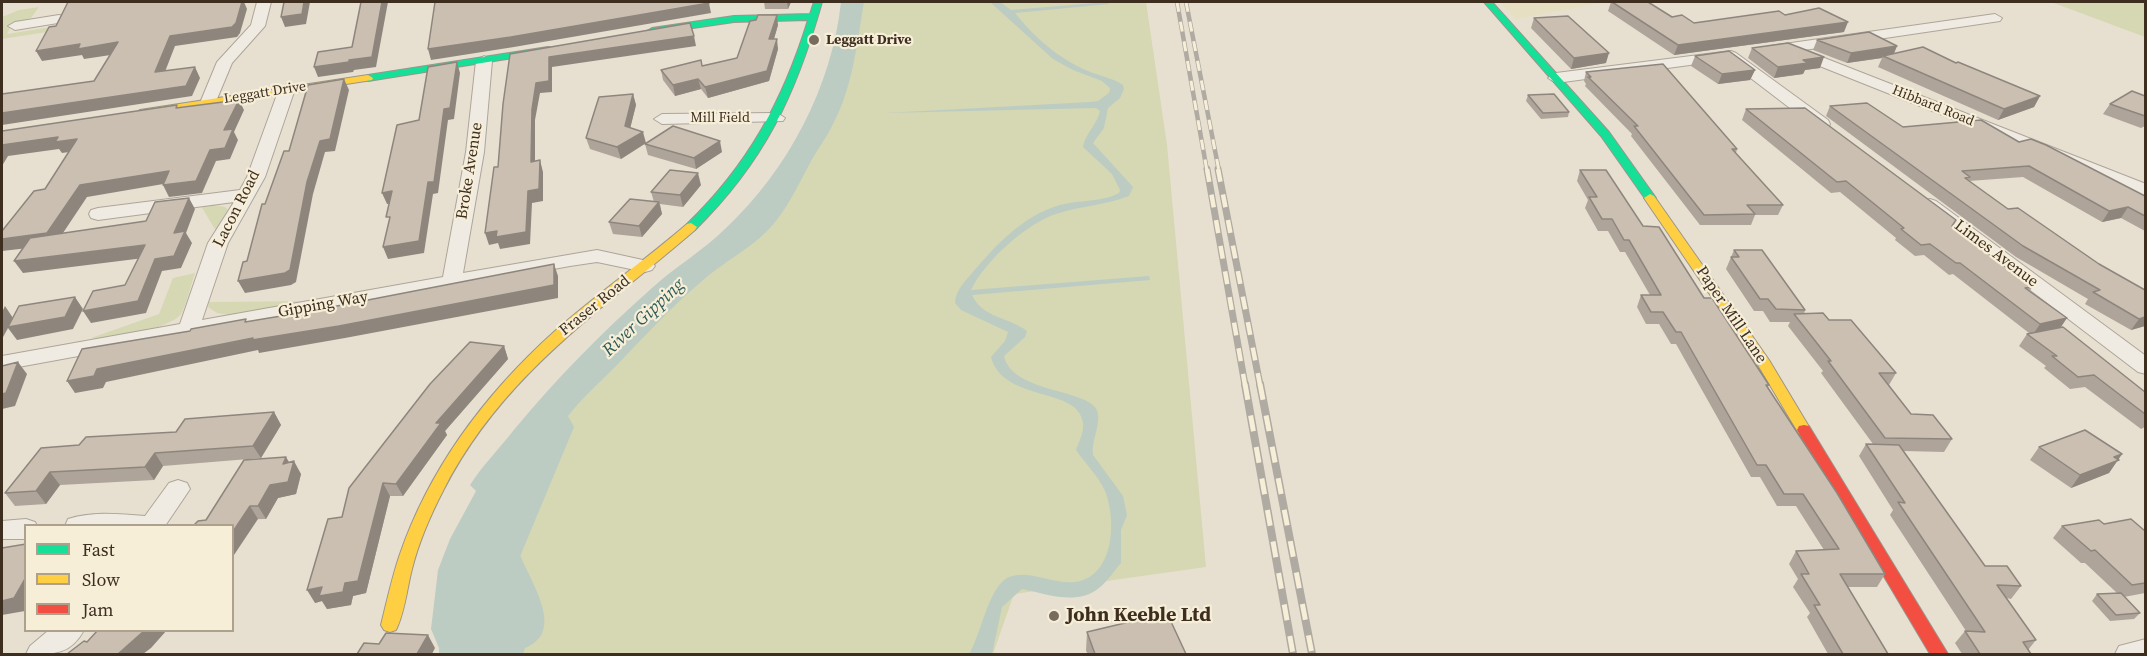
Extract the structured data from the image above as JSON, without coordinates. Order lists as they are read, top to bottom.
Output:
{
  "streets": {
    "street": [
      "Leggatt Drive",
      "Hibbard Road",
      "Mill Field",
      "Broke Avenue",
      "Lacon Road",
      "Limes Avenue",
      "Gipping Way",
      "Fraser Road",
      "Paper Mill Lane"
    ]
  },
  "crossings": [
    ["Leggatt Drive", "Broke Avenue"],
    ["Leggatt Drive", "Lacon Road"],
    ["Mill Field", "Fraser Road"],
    ["Broke Avenue", "Gipping Way"],
    ["Lacon Road", "Gipping Way"],
    ["Gipping Way", "Fraser Road"]
  ],
  "water": ["River Gipping"],
  "places": ["Leggatt Drive", "John Keeble Ltd"],
  "legend": ["Fast", "Slow", "Jam"]
}
